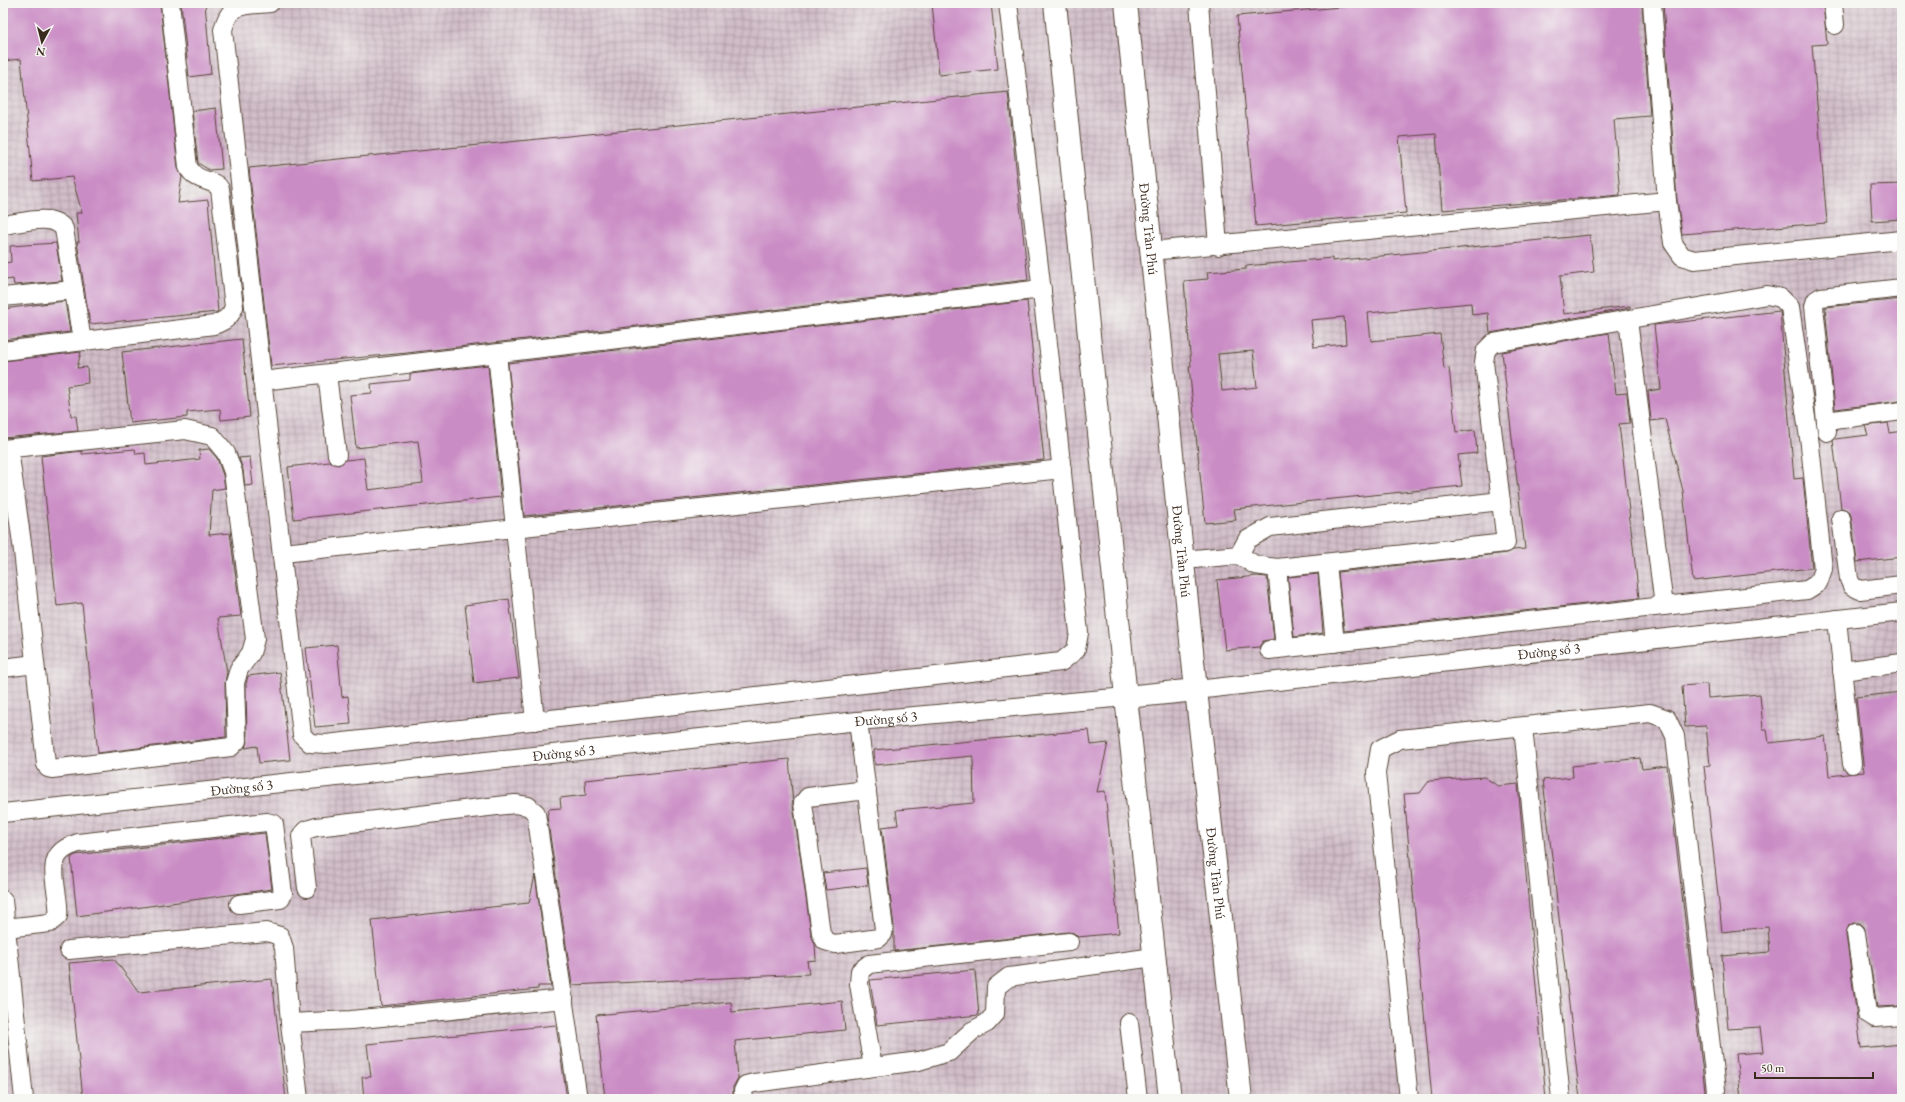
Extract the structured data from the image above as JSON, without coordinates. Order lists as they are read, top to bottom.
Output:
{
  "streets": {
    "main road": ["Đường Trần Phú"],
    "street": ["Đường số 3"]
  },
  "crossings": [
    ["Đường Trần Phú", "Đường số 3"]
  ],
  "scale_bar": "50 m",
  "north": "bottom"
}
